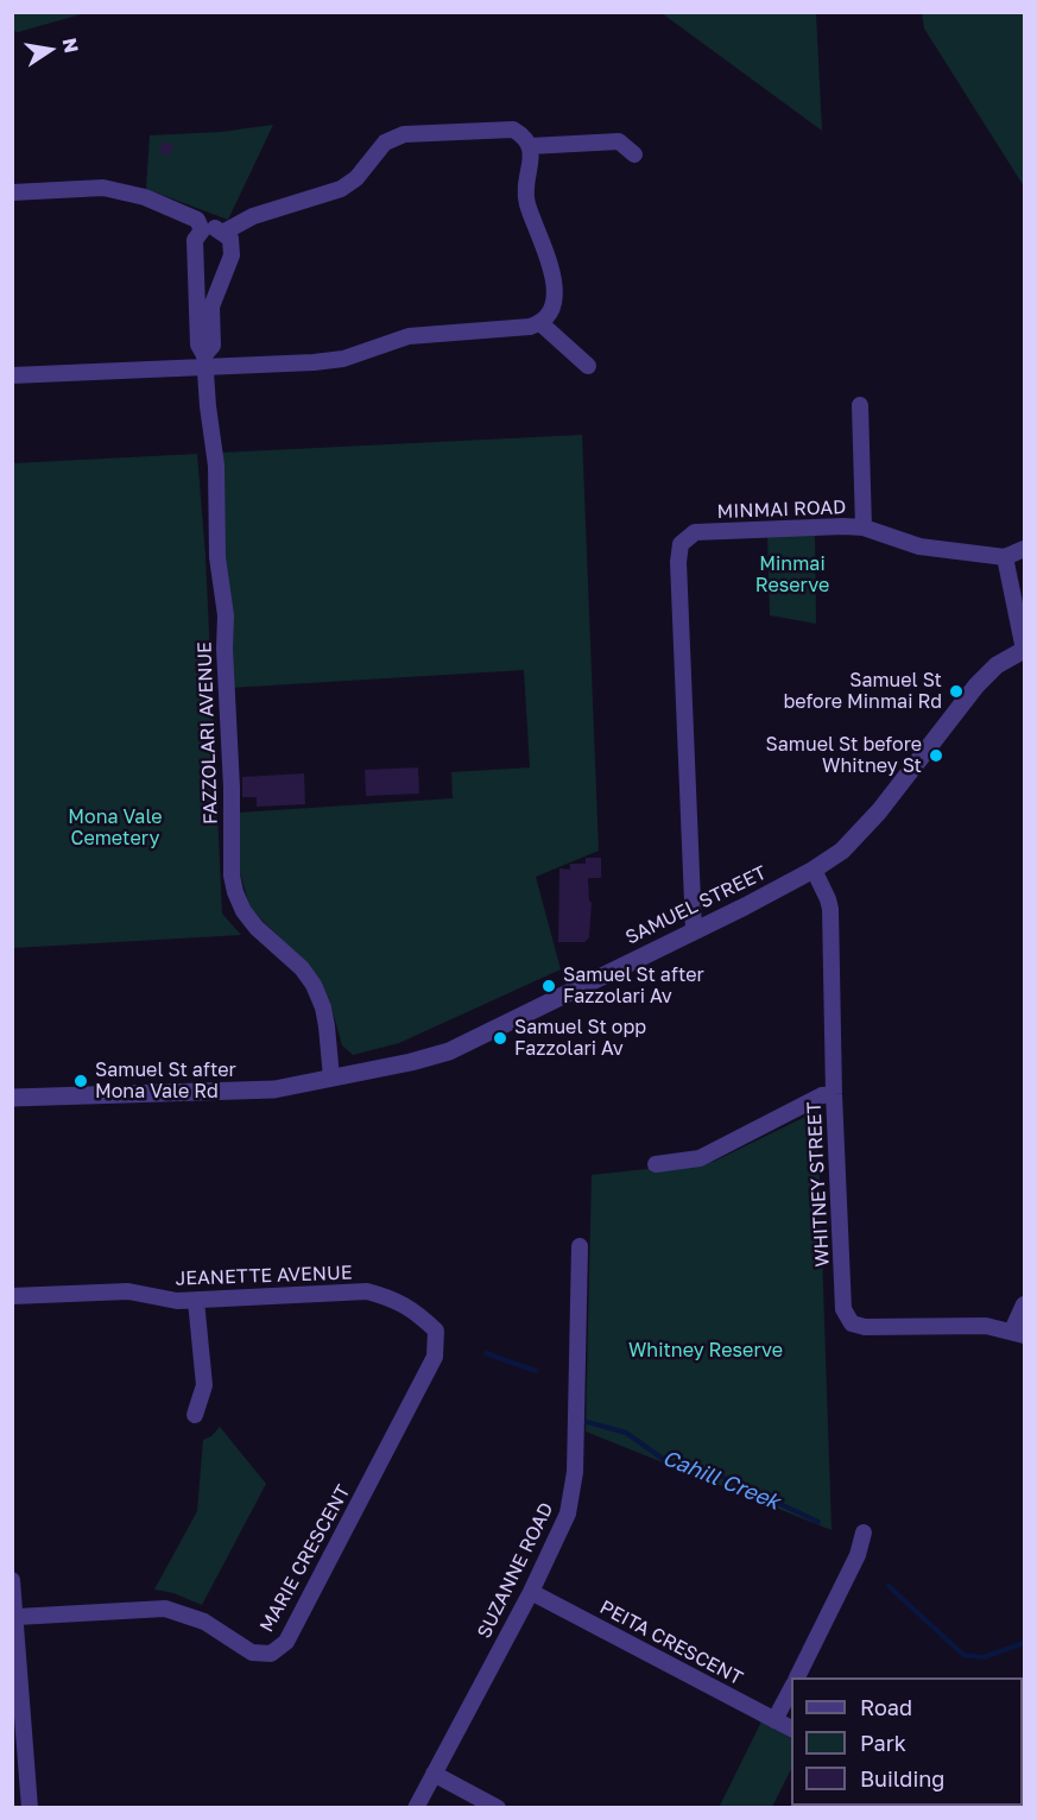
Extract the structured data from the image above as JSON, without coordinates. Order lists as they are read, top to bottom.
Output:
{
  "streets": {
    "street": [
      "MINMAI ROAD",
      "FAZZOLARI AVENUE",
      "SAMUEL STREET",
      "WHITNEY STREET",
      "JEANETTE AVENUE",
      "MARIE CRESCENT",
      "SUZANNE ROAD",
      "PEITA CRESCENT"
    ]
  },
  "crossings": [
    ["MINMAI ROAD", "SAMUEL STREET"],
    ["FAZZOLARI AVENUE", "SAMUEL STREET"],
    ["SAMUEL STREET", "WHITNEY STREET"],
    ["JEANETTE AVENUE", "MARIE CRESCENT"],
    ["SUZANNE ROAD", "PEITA CRESCENT"]
  ],
  "water": ["Cahill Creek"],
  "parks": ["Minmai Reserve", "Mona Vale Cemetery", "Whitney Reserve"],
  "places": [
    "Samuel St before Minmai Rd",
    "Samuel St before Whitney St",
    "Samuel St after Fazzolari Av",
    "Samuel St opp Fazzolari Av",
    "Samuel St after Mona Vale Rd"
  ],
  "legend": ["Road", "Park", "Building"],
  "north": "right"
}
